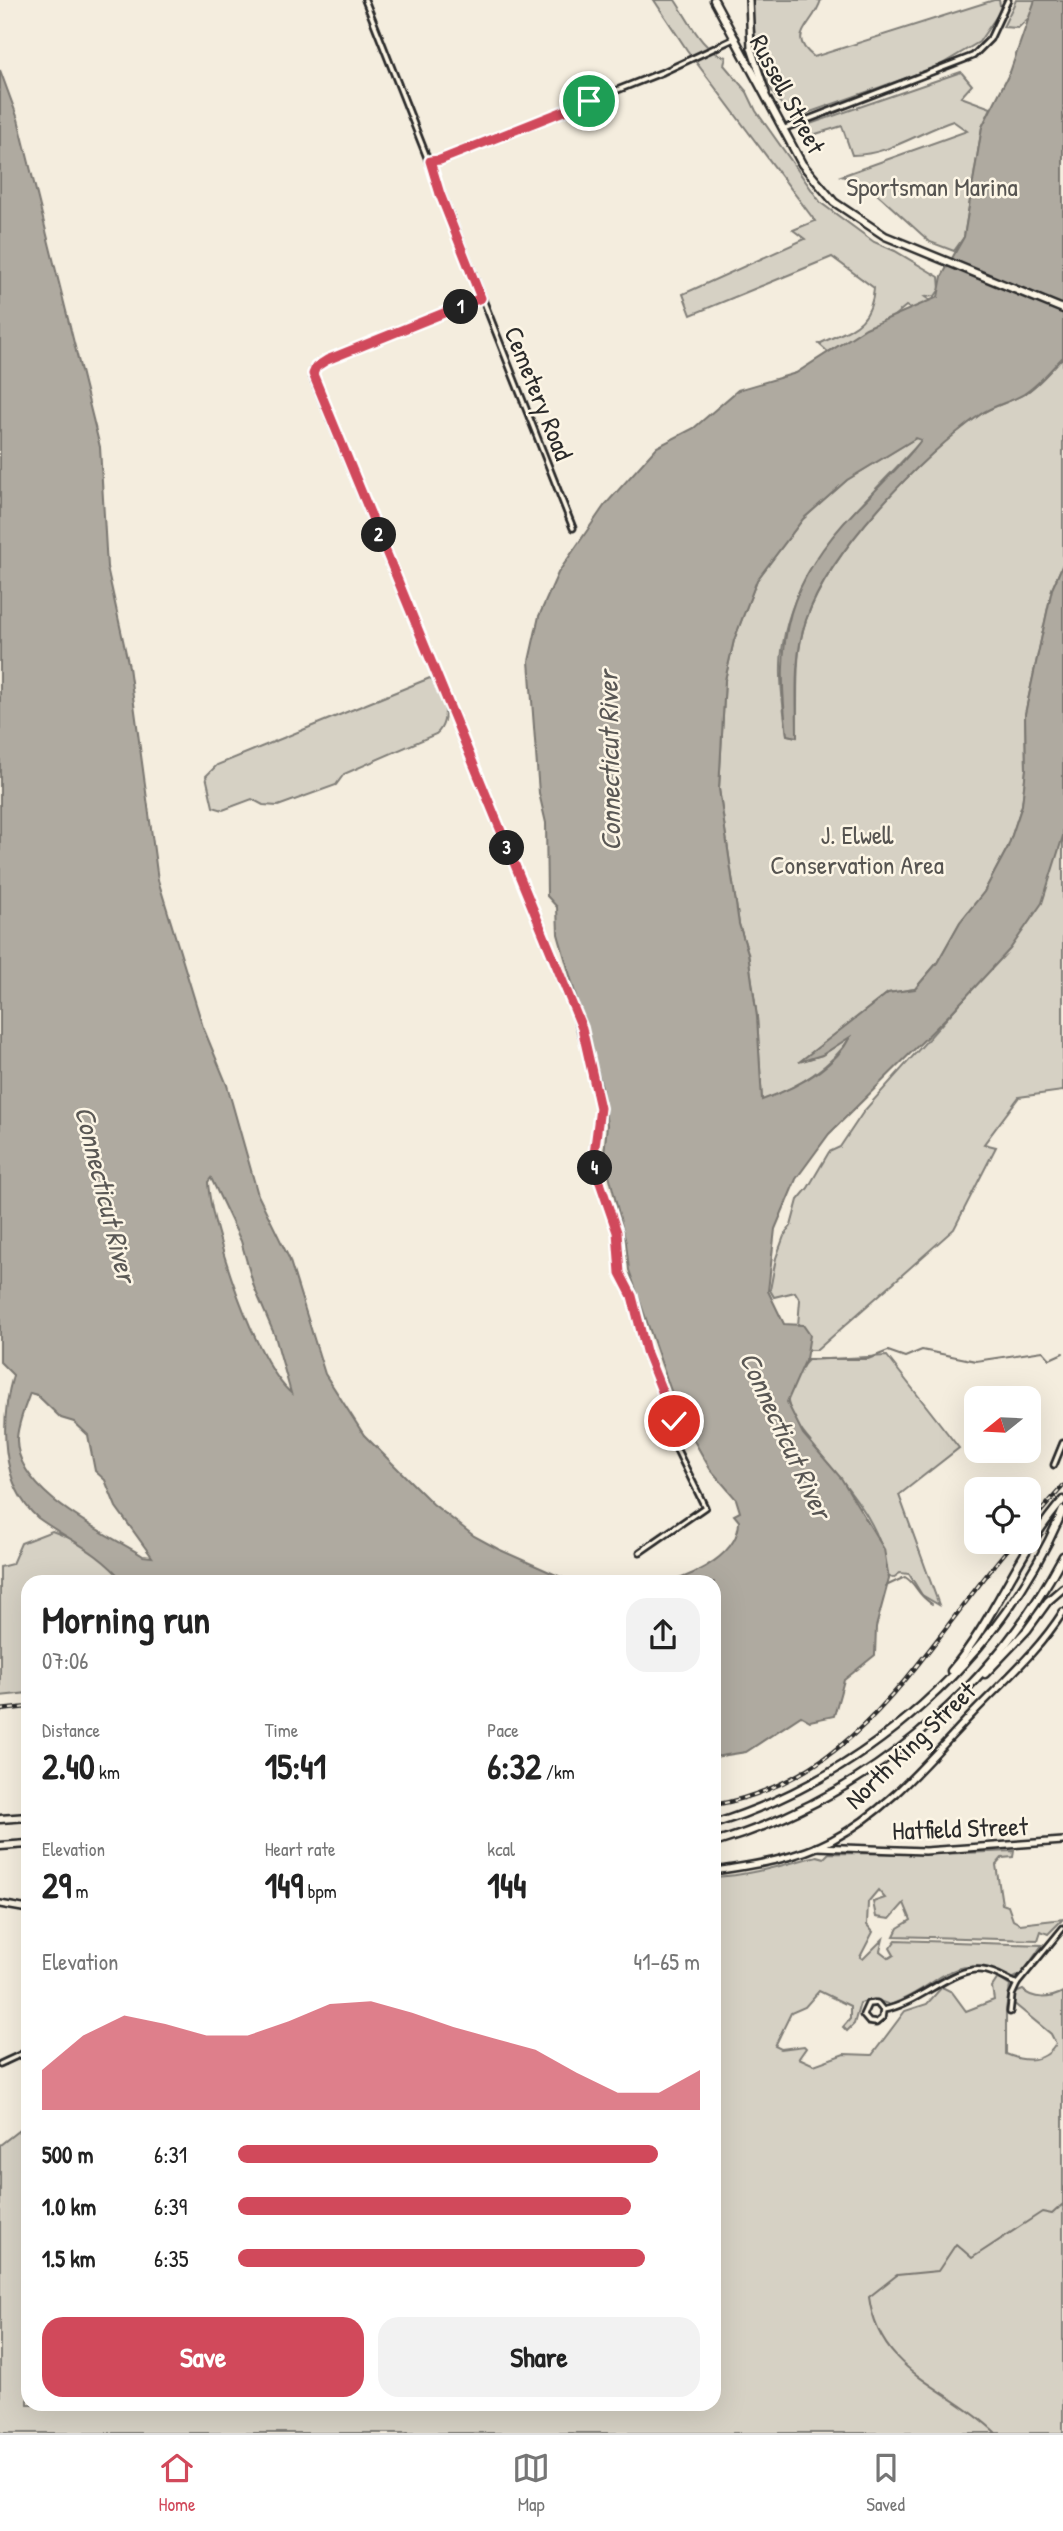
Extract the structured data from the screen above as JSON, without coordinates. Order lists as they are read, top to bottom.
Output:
{
  "streets": {
    "highway": ["Russell Street"],
    "main road": ["North King Street", "Hatfield Street"],
    "street": ["Cemetery Road"]
  },
  "crossings": [
    ["North King Street", "Hatfield Street"]
  ],
  "water": ["Connecticut River"],
  "parks": ["Sportsman Marina", "J. Elwell Conservation Area"],
  "north": "left",
  "page": {
    "pins": [
      "1",
      "2",
      "3",
      "4"
    ],
    "heading": ["Morning run", "07:06"],
    "stats": [
      ["Distance", "2.40 km"],
      ["Time", "15:41"],
      ["Pace", "6:32 /km"],
      ["Elevation", "29 m"],
      ["Heart rate", "149 bpm"],
      ["kcal", "144"]
    ],
    "chart": ["Elevation", "41–65 m"],
    "list": [
      {
        "name": "500 m",
        "note": "6:31"
      },
      {
        "name": "1.0 km",
        "note": "6:39"
      },
      {
        "name": "1.5 km",
        "note": "6:35"
      }
    ],
    "buttons": ["Save", "Share"],
    "tabs": ["Home", "Map", "Saved"]
  }
}
